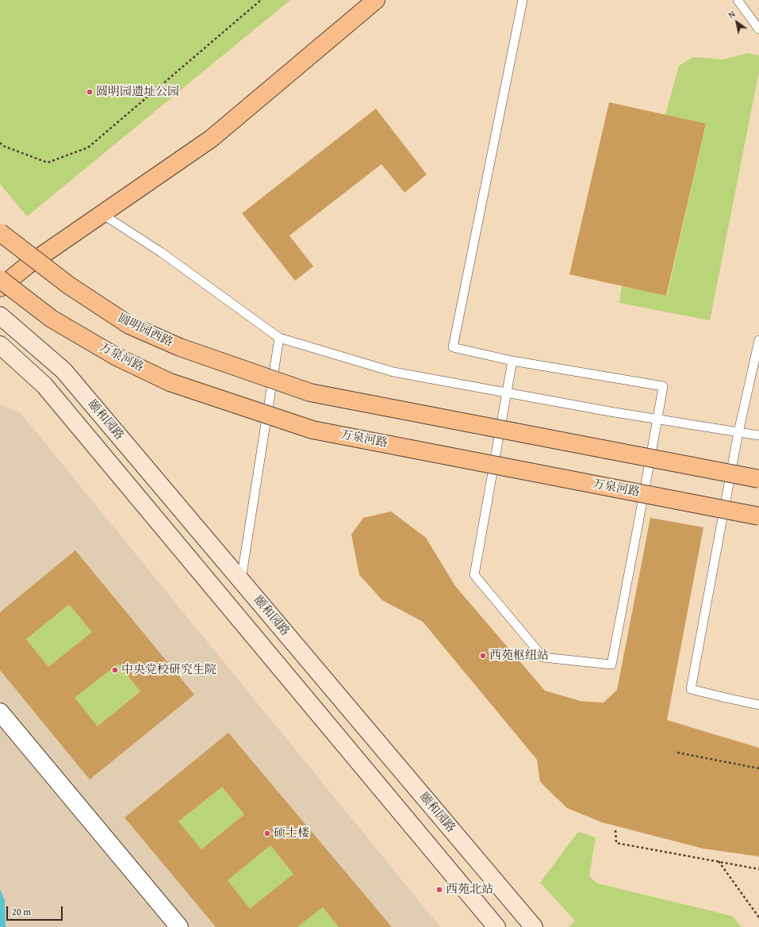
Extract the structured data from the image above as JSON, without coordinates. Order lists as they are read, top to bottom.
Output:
{
  "streets": {
    "highway": ["圆明园西路", "万泉河路"],
    "main road": ["颐和园路"]
  },
  "places": [
    "圆明园遗址公园",
    "西苑枢纽站",
    "中央党校研究生院",
    "硕士楼",
    "西苑北站"
  ],
  "scale_bar": "20 m",
  "north": "top left"
}
